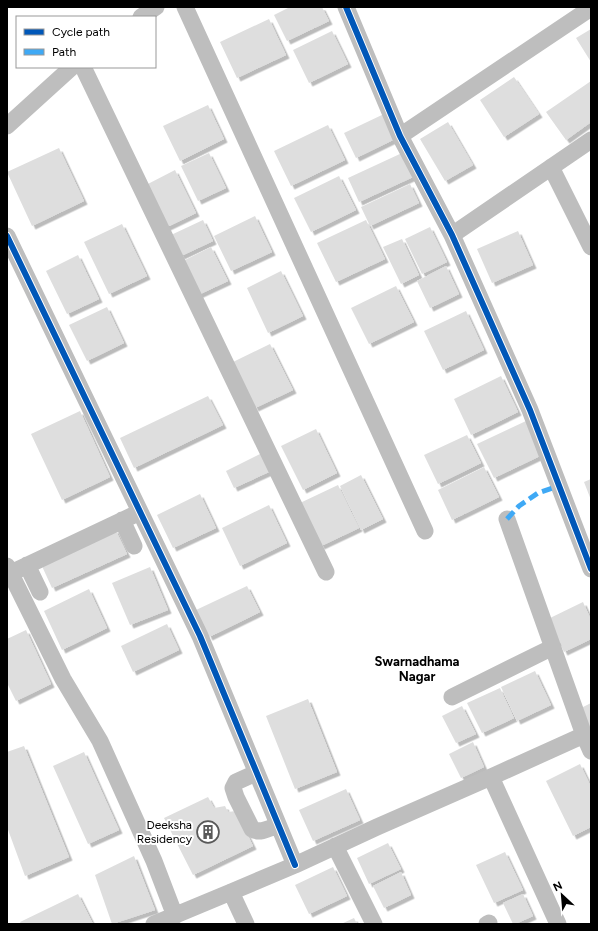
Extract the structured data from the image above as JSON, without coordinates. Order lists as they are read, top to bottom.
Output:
{
  "districts": ["Swarnadhama Nagar"],
  "places": {
    "building": ["Deeksha Residency"]
  },
  "legend": ["Cycle path", "Path"],
  "north": "top left"
}
